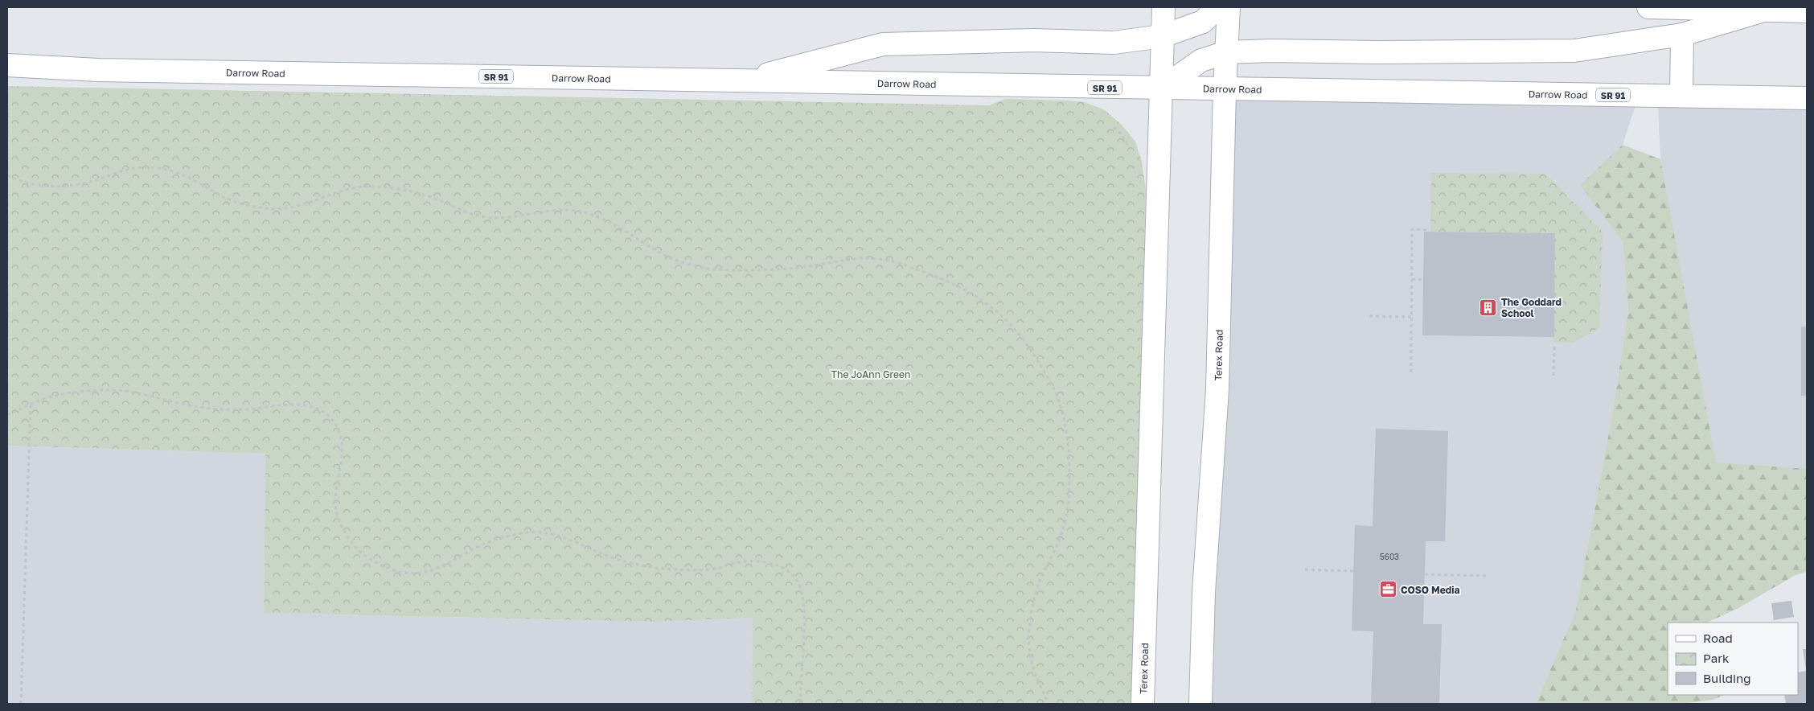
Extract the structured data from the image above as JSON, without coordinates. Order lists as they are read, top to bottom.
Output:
{
  "streets": {
    "main road": ["Darrow Road", "SR 91", "Terex Road"]
  },
  "crossings": [
    ["Darrow Road", "Terex Road"]
  ],
  "parks": ["The JoAnn Green"],
  "places": {
    "building": ["The Goddard School"],
    "office": ["COSO Media"]
  },
  "house_numbers": ["5603"],
  "legend": ["Road", "Park", "Building"]
}
